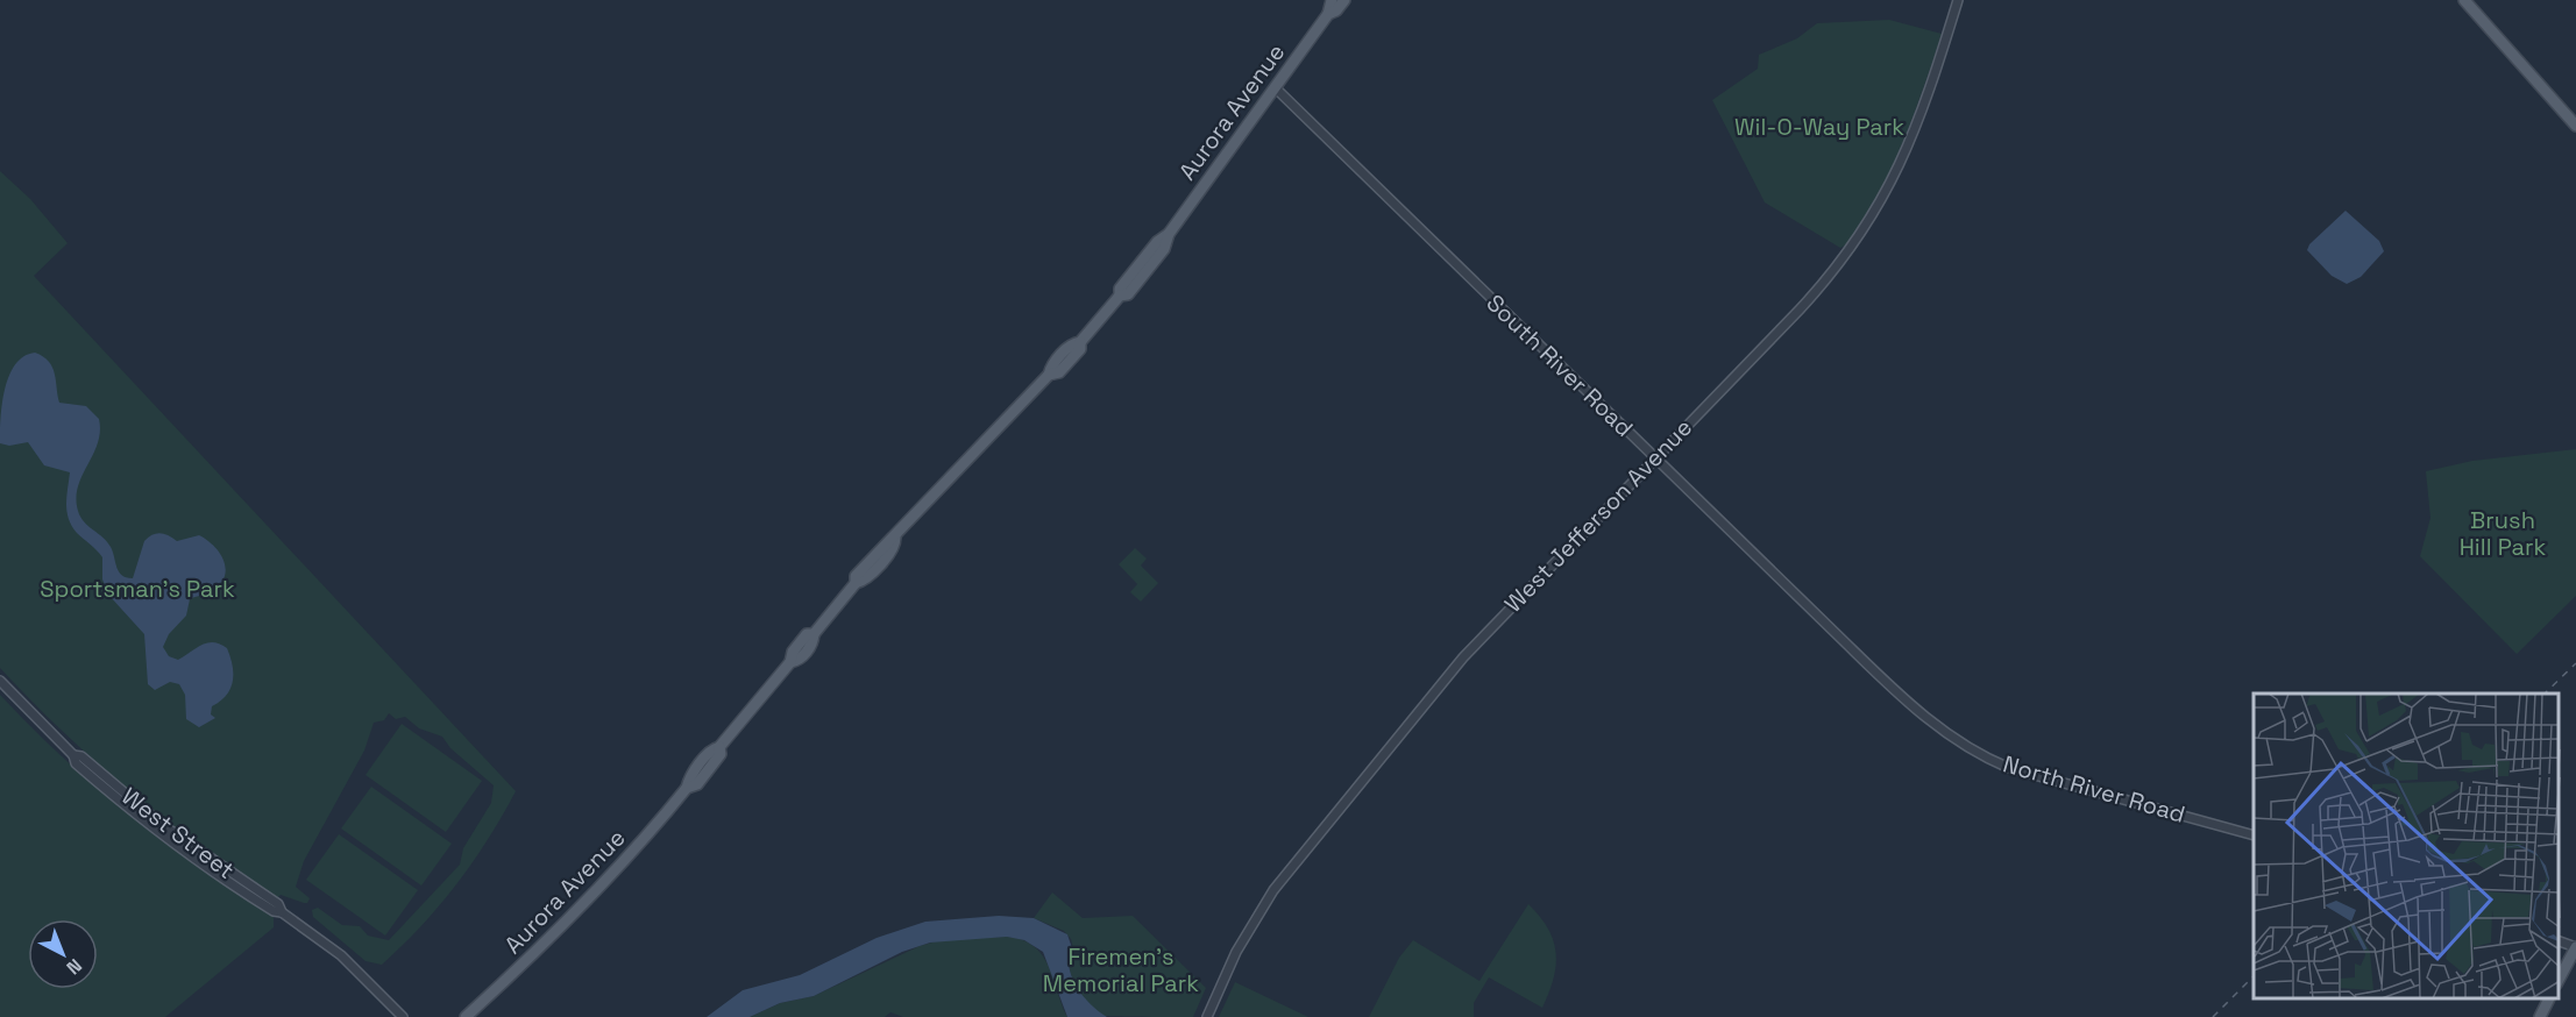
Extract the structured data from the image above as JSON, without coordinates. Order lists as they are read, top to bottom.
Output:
{
  "streets": {
    "main road": ["Aurora Avenue"],
    "street": [
      "South River Road",
      "West Jefferson Avenue",
      "North River Road",
      "West Street"
    ]
  },
  "crossings": [
    ["Aurora Avenue", "South River Road"],
    ["South River Road", "West Jefferson Avenue"],
    ["South River Road", "North River Road"]
  ],
  "parks": [
    "Wil-O-Way Park",
    "Brush Hill Park",
    "Sportsman's Park",
    "Firemen's Memorial Park"
  ],
  "north": "bottom right"
}
